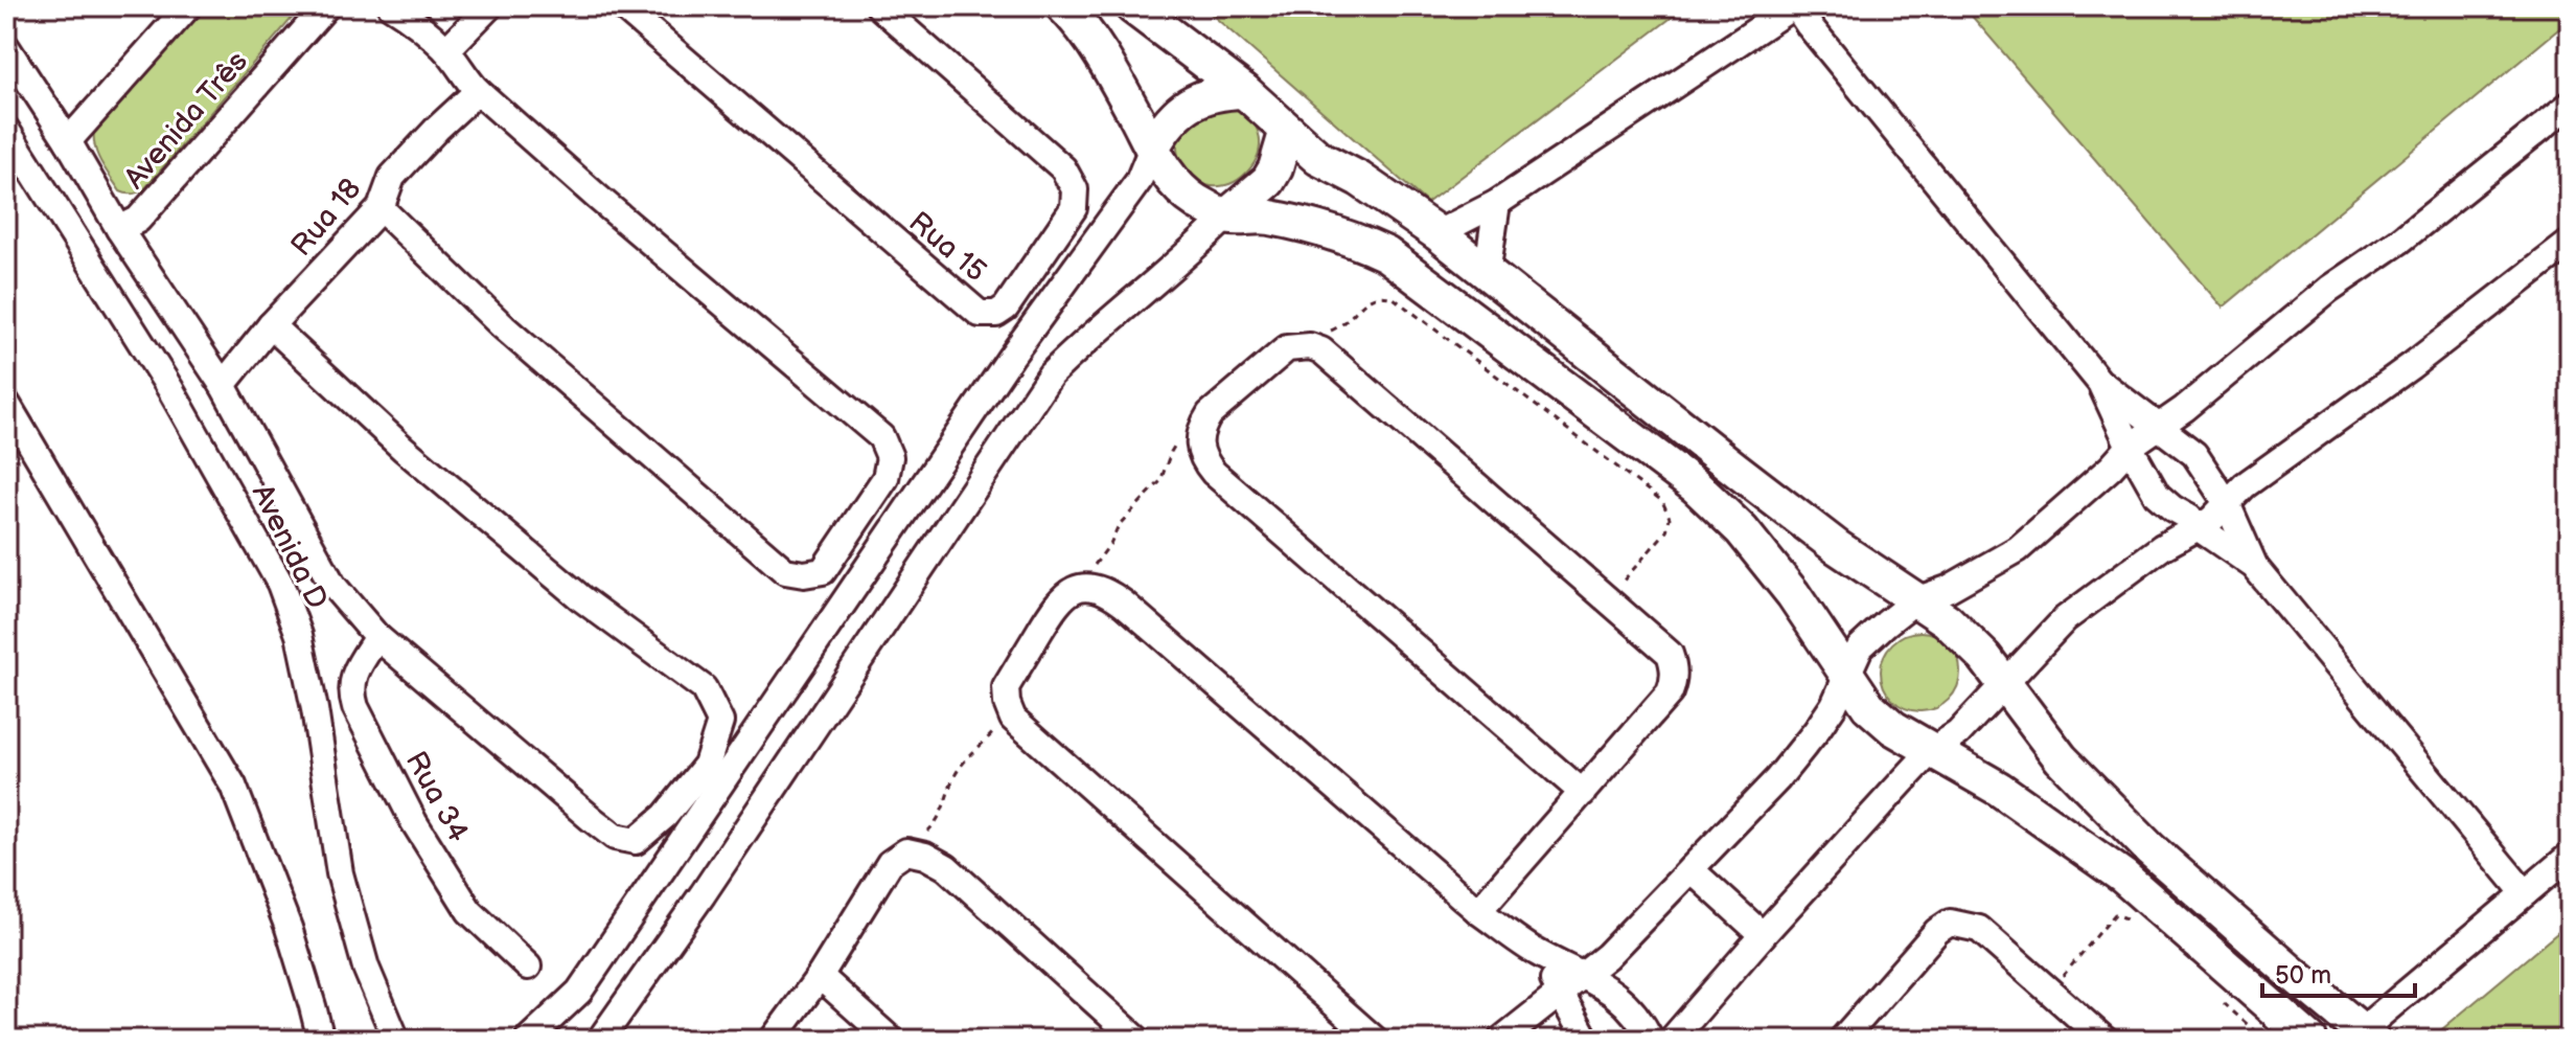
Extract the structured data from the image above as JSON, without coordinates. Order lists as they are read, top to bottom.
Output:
{
  "streets": {
    "street": [
      "Avenida Três",
      "Rua 18",
      "Rua 15",
      "Avenida D",
      "Rua 34"
    ]
  },
  "scale_bar": "50 m"
}
